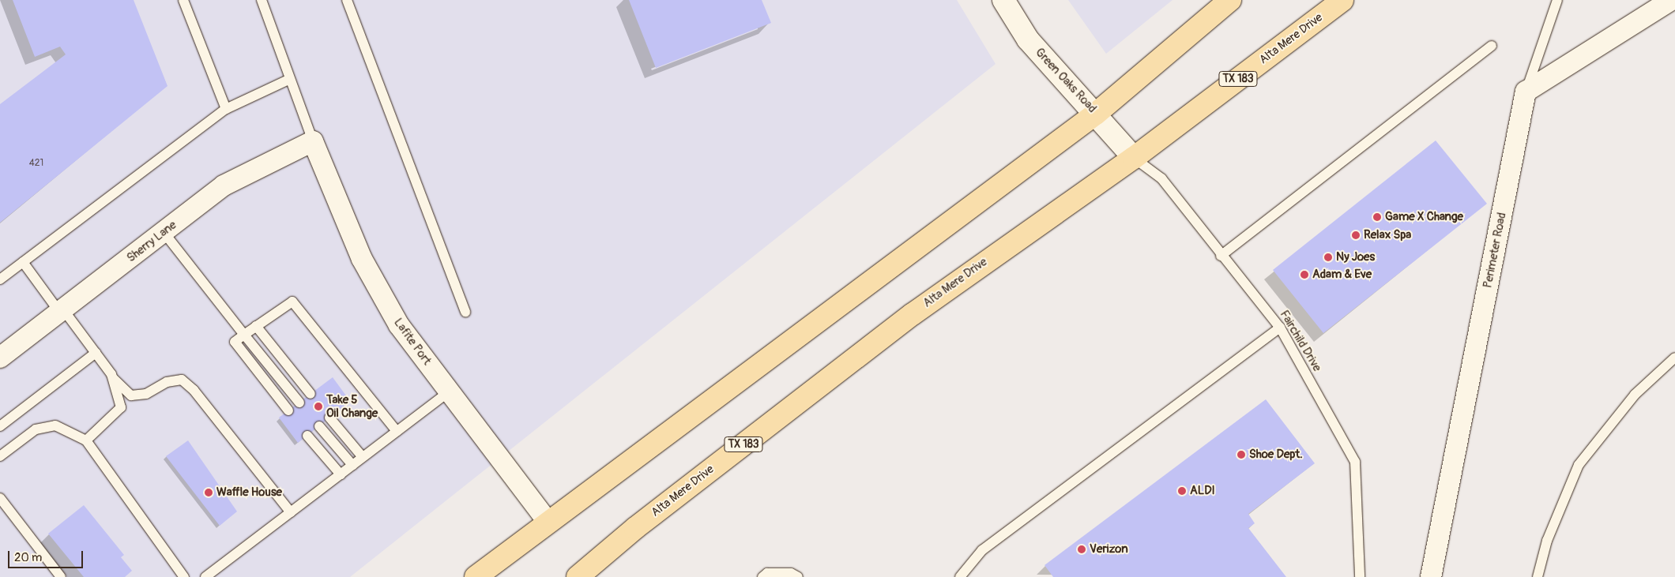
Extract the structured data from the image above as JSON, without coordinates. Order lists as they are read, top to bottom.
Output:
{
  "streets": {
    "main road": ["Alta Mere Drive", "TX 183", "Green Oaks Road"],
    "street": ["Sherry Lane", "Perimeter Road", "Lafite Port"],
    "lane": ["Fairchild Drive"]
  },
  "crossings": [
    ["Alta Mere Drive", "Green Oaks Road"],
    ["Alta Mere Drive", "Fairchild Drive"],
    ["Green Oaks Road", "Fairchild Drive"],
    ["Sherry Lane", "Lafite Port"]
  ],
  "places": [
    "Game X Change",
    "Relax Spa",
    "Ny Joes",
    "Adam & Eve",
    "Take 5 Oil Change",
    "Shoe Dept.",
    "ALDI",
    "Waffle House",
    "Verizon"
  ],
  "house_numbers": ["421"],
  "scale_bar": "20 m"
}
